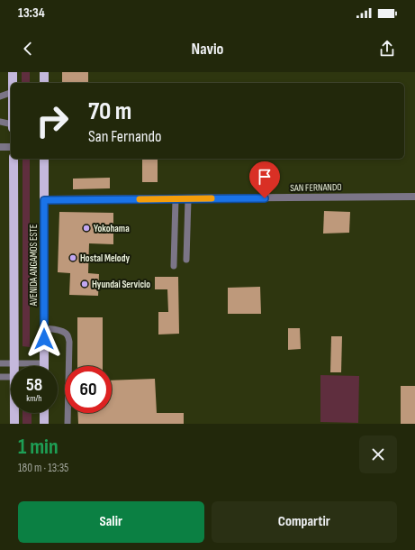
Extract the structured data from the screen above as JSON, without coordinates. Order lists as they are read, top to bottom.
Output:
{
  "streets": {
    "main road": ["AVENIDA ANGAMOS ESTE"],
    "street": ["SAN FERNANDO"]
  },
  "crossings": [
    ["SAN FERNANDO", "AVENIDA ANGAMOS ESTE"]
  ],
  "places": ["Yokohama", "Hostal Melody", "Hyundai Servicio"],
  "page": {
    "status": "13:34",
    "header": "Navio",
    "turn": ["70 m", "San Fernando"],
    "speed": "58 km/h",
    "limit": "60",
    "heading": ["1 min", "180 m · 13:35"],
    "buttons": ["Salir", "Compartir"]
  }
}
